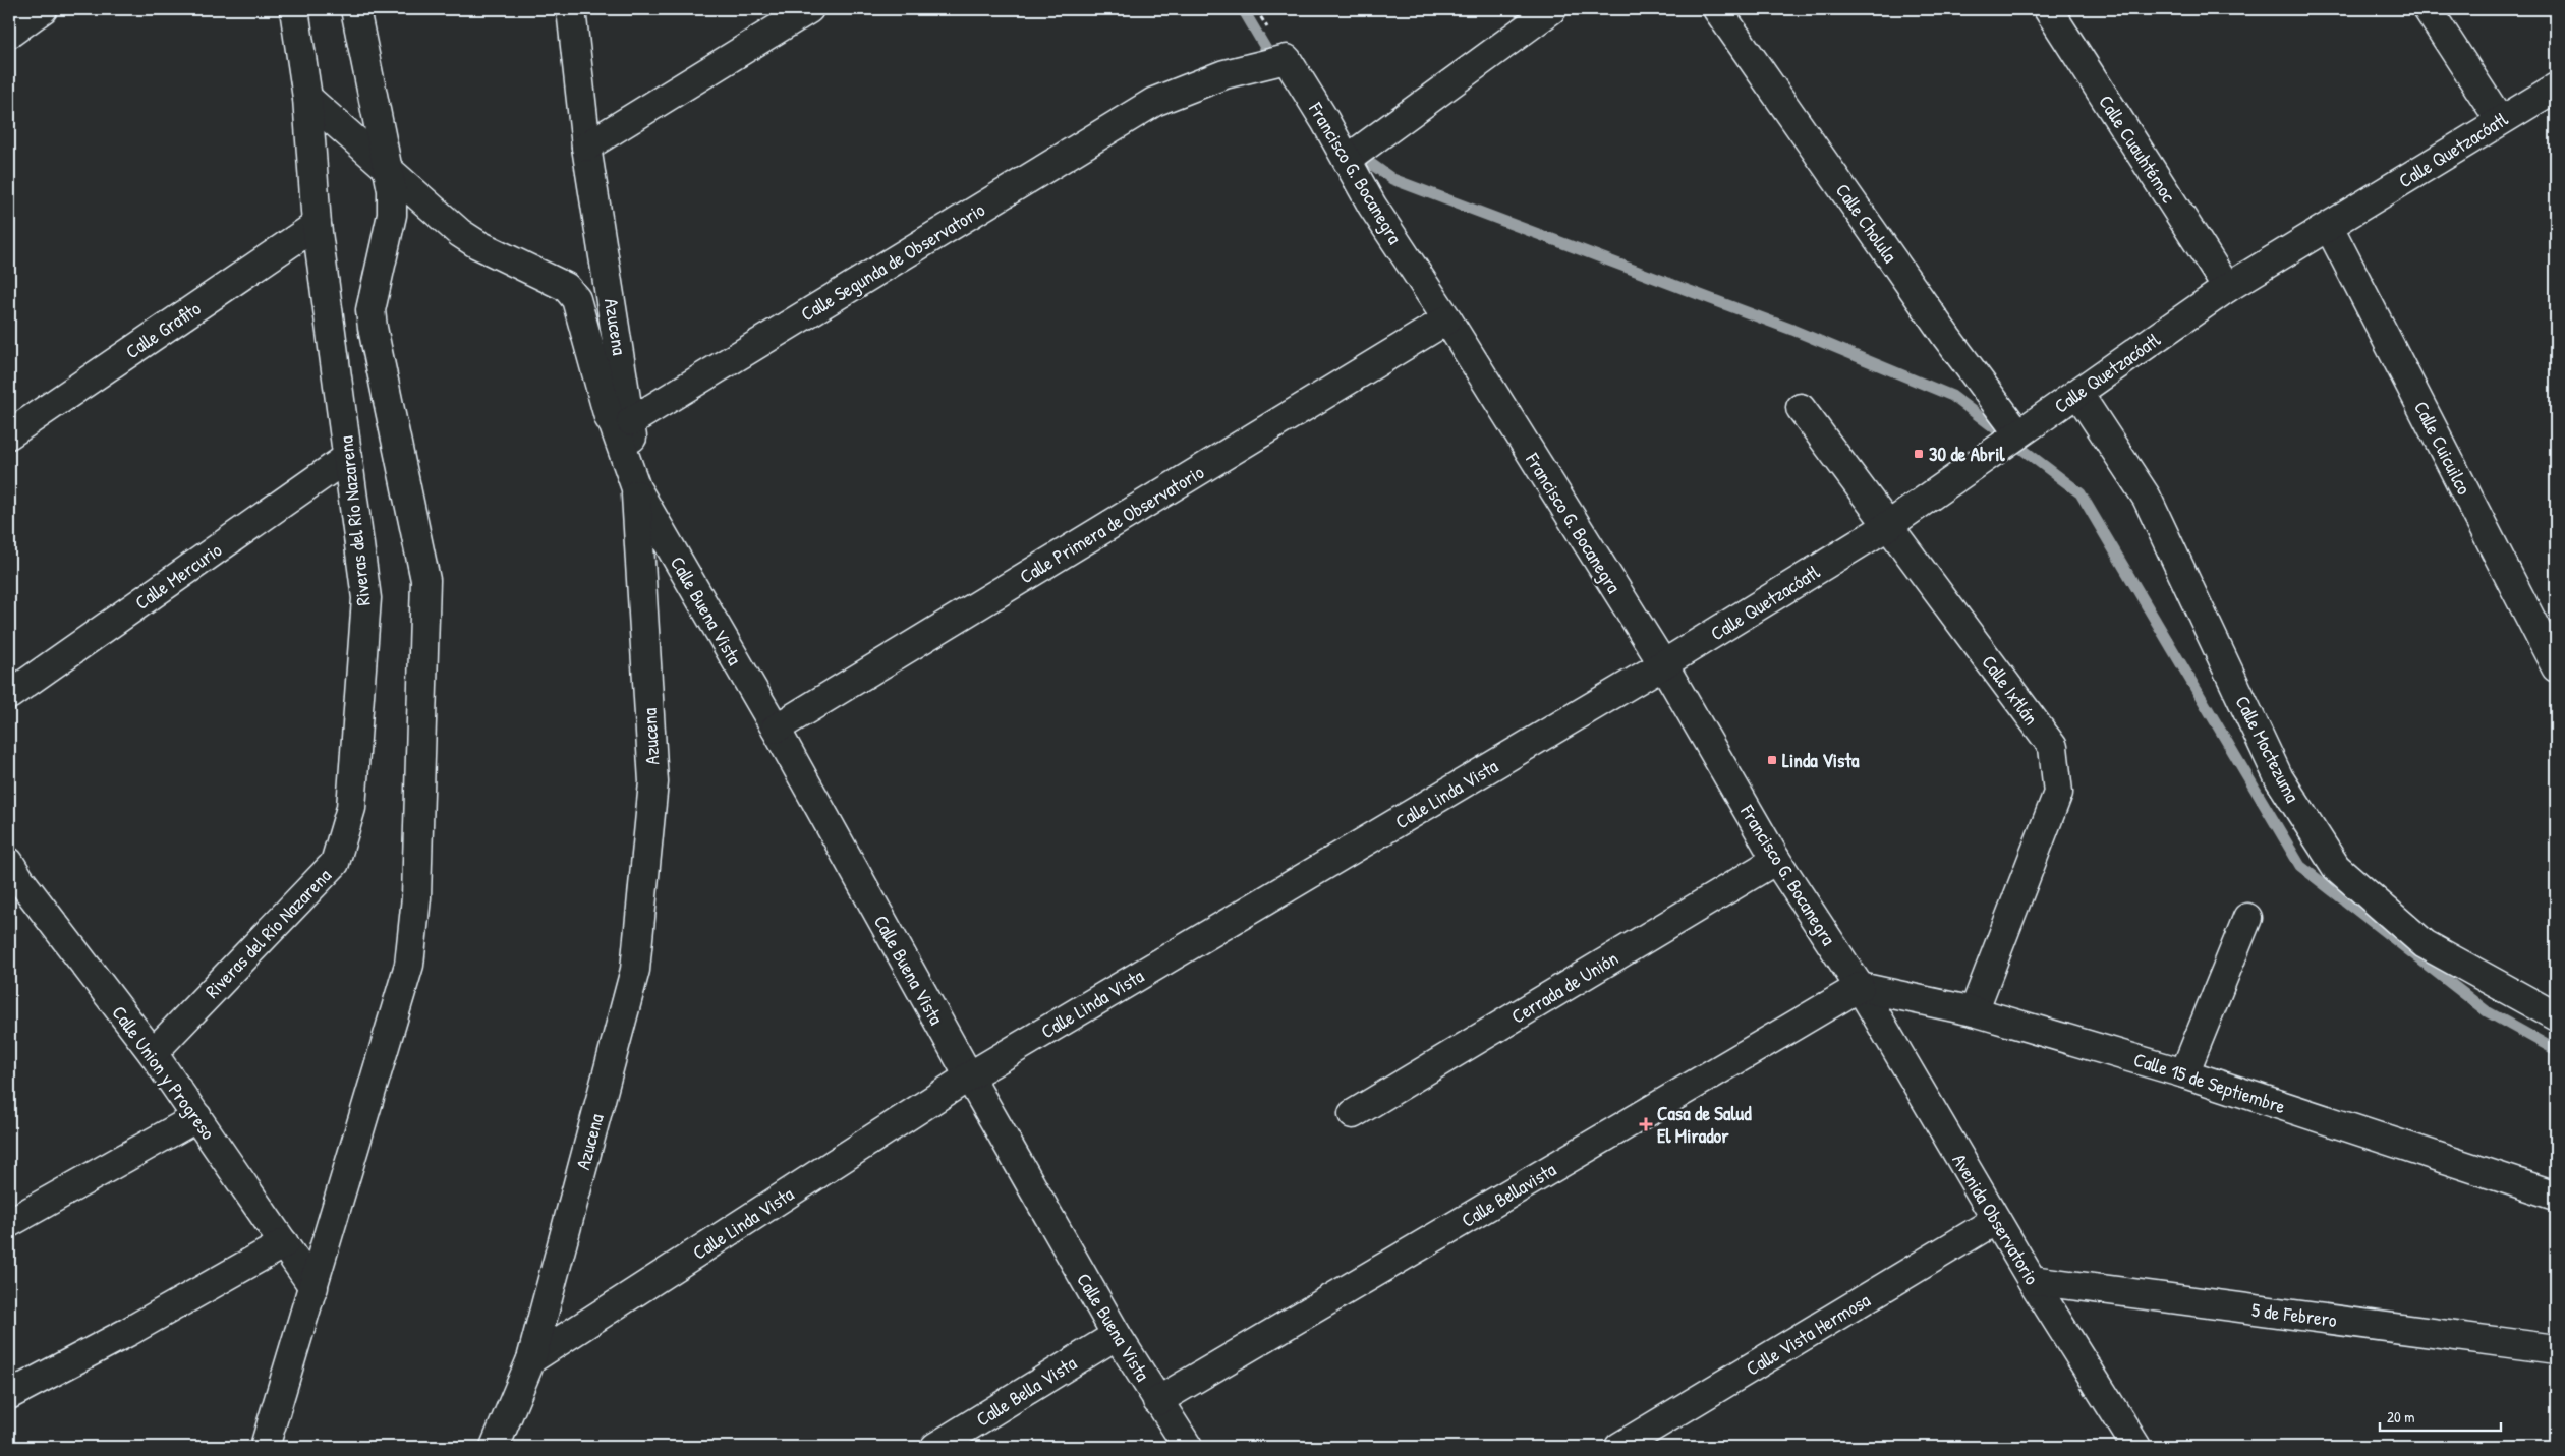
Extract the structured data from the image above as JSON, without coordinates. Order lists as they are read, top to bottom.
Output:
{
  "streets": {
    "street": [
      "Calle Cuauhtémoc",
      "Calle Quetzacóatl",
      "Francisco G. Bocanegra",
      "Calle Cholula",
      "Calle Segunda de Observatorio",
      "Azucena",
      "Calle Grafito",
      "Calle Cuicuilco",
      "Riveras del Río Nazarena",
      "Calle Primera de Observatorio",
      "Calle Mercurio",
      "Calle Buena Vista",
      "Calle Ixtlán",
      "Calle Moctezuma",
      "Calle Linda Vista",
      "Cerrada de Unión",
      "Calle Union y Progreso",
      "Calle 15 de Septiembre",
      "Calle Bellavista",
      "Avenida Observatorio",
      "5 de Febrero",
      "Calle Vista Hermosa",
      "Calle Bella Vista"
    ]
  },
  "crossings": [
    ["Calle Cuauhtémoc", "Calle Quetzacóatl"],
    ["Calle Quetzacóatl", "Francisco G. Bocanegra"],
    ["Calle Quetzacóatl", "Calle Cholula"],
    ["Calle Quetzacóatl", "Calle Cuicuilco"],
    ["Calle Quetzacóatl", "Calle Ixtlán"],
    ["Calle Quetzacóatl", "Calle Moctezuma"],
    ["Calle Quetzacóatl", "Calle Linda Vista"],
    ["Francisco G. Bocanegra", "Calle Segunda de Observatorio"],
    ["Francisco G. Bocanegra", "Calle Primera de Observatorio"],
    ["Francisco G. Bocanegra", "Calle Linda Vista"],
    ["Francisco G. Bocanegra", "Cerrada de Unión"],
    ["Francisco G. Bocanegra", "Calle 15 de Septiembre"],
    ["Francisco G. Bocanegra", "Calle Bellavista"],
    ["Francisco G. Bocanegra", "Avenida Observatorio"],
    ["Calle Segunda de Observatorio", "Azucena"],
    ["Azucena", "Calle Buena Vista"],
    ["Azucena", "Calle Linda Vista"],
    ["Calle Grafito", "Riveras del Río Nazarena"],
    ["Riveras del Río Nazarena", "Calle Mercurio"],
    ["Riveras del Río Nazarena", "Calle Union y Progreso"],
    ["Calle Primera de Observatorio", "Calle Buena Vista"],
    ["Calle Buena Vista", "Calle Linda Vista"],
    ["Calle Buena Vista", "Calle Bellavista"],
    ["Calle Buena Vista", "Calle Bella Vista"],
    ["Calle Ixtlán", "Calle 15 de Septiembre"],
    ["Calle 15 de Septiembre", "Calle Bellavista"],
    ["Calle 15 de Septiembre", "Avenida Observatorio"],
    ["Calle Bellavista", "Avenida Observatorio"],
    ["Avenida Observatorio", "5 de Febrero"],
    ["Avenida Observatorio", "Calle Vista Hermosa"]
  ],
  "places": {
    "transit": ["30 de Abril", "Linda Vista"],
    "health": ["Casa de Salud El Mirador"]
  },
  "scale_bar": "20 m"
}
